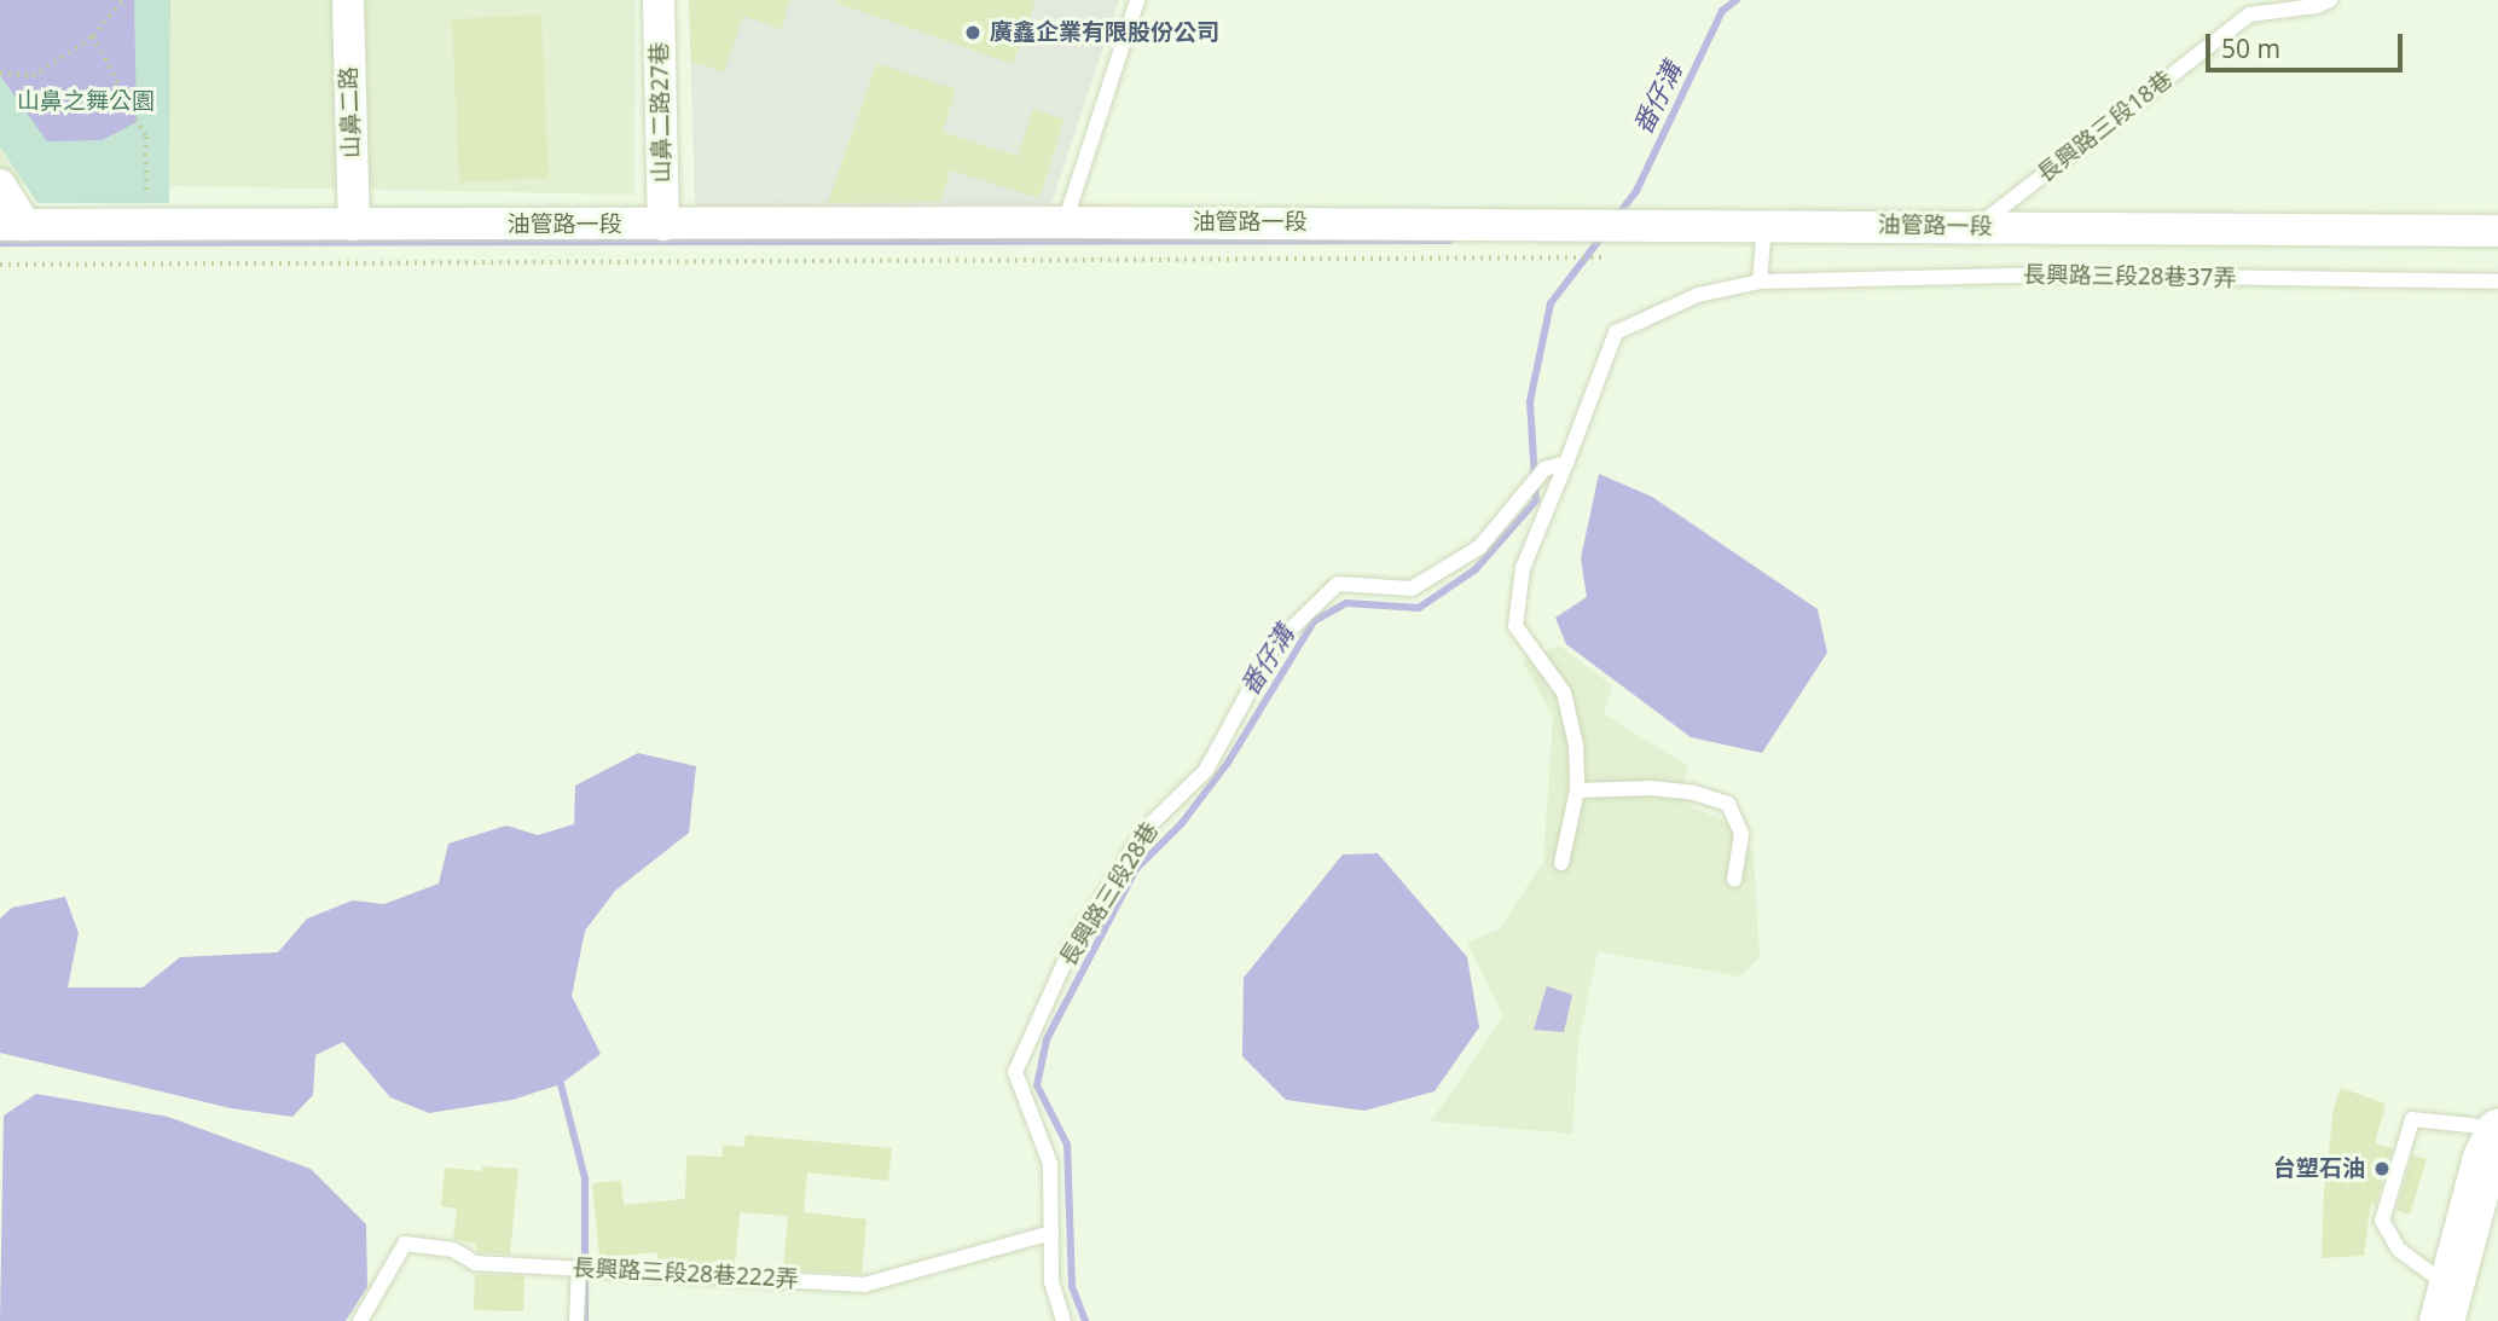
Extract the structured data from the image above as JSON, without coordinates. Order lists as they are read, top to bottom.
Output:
{
  "streets": {
    "street": ["山鼻二路", "山鼻二路27巷", "油管路一段"],
    "lane": [
      "長興路三段18巷",
      "長興路三段28巷37弄",
      "長興路三段28巷",
      "長興路三段28巷222弄"
    ]
  },
  "crossings": [
    ["山鼻二路", "油管路一段"],
    ["山鼻二路27巷", "油管路一段"],
    ["長興路三段18巷", "油管路一段"],
    ["長興路三段28巷", "長興路三段28巷222弄"]
  ],
  "water": ["番仔溝"],
  "parks": ["山鼻之舞公園"],
  "places": ["廣鑫企業有限股份公司", "台塑石油"],
  "scale_bar": "50 m"
}
